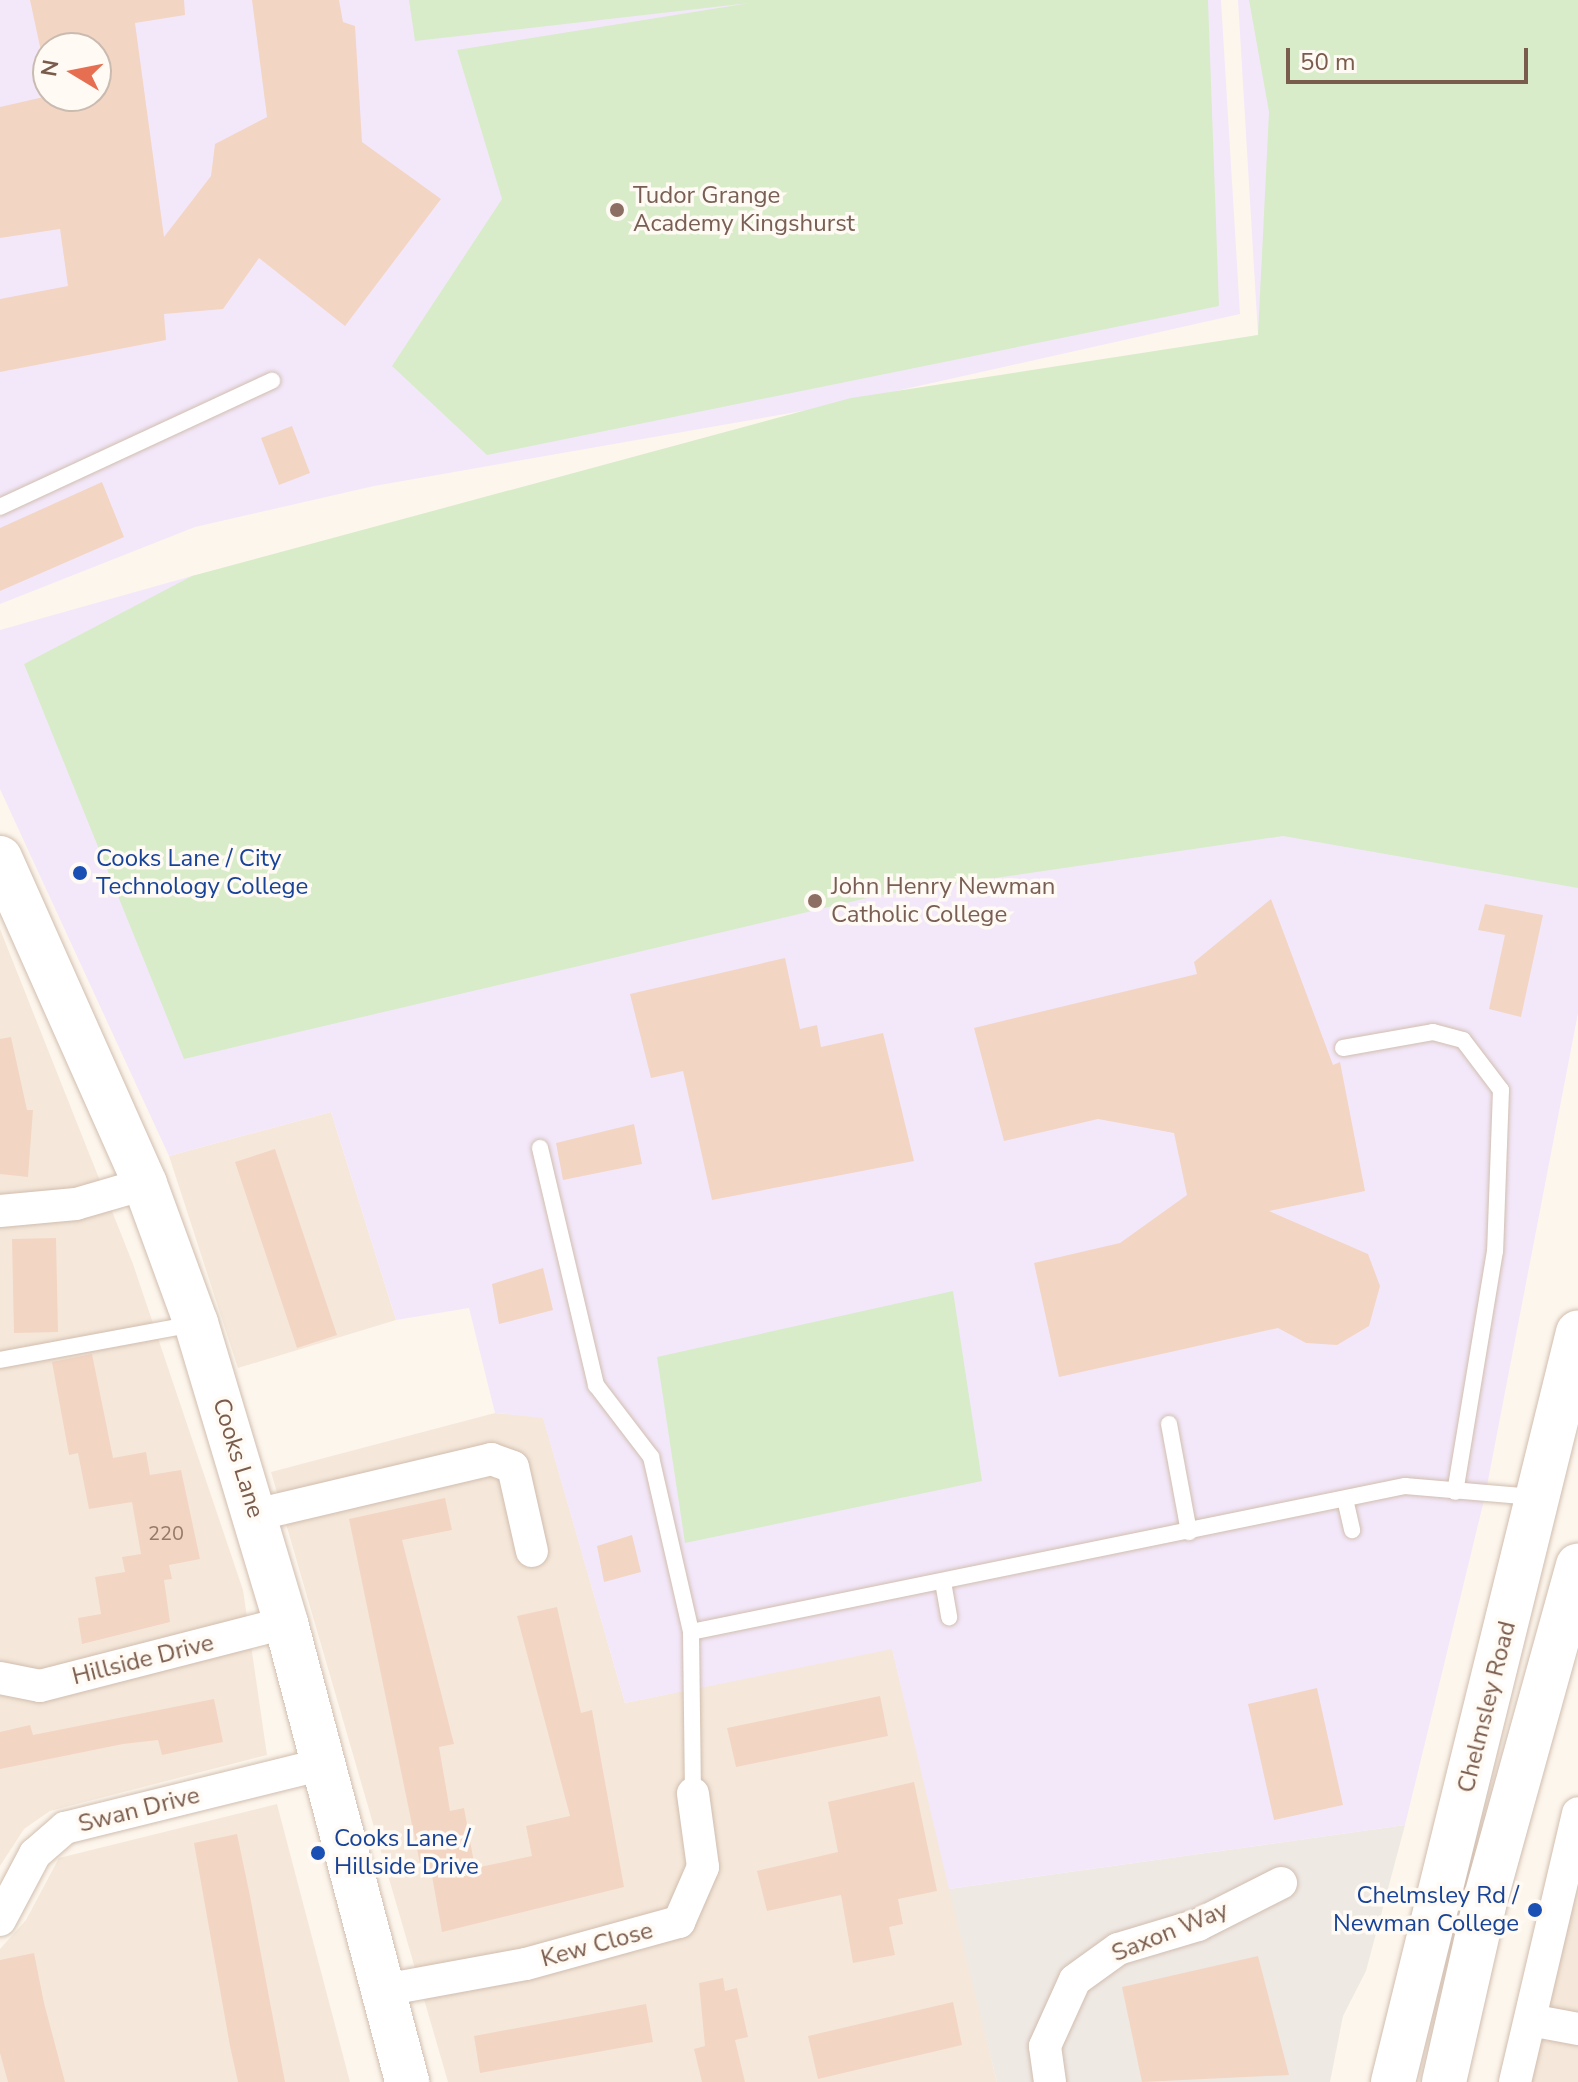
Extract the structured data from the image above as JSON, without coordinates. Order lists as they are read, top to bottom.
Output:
{
  "streets": {
    "street": [
      "Cooks Lane",
      "Hillside Drive",
      "Chelmsley Road",
      "Swan Drive",
      "Saxon Way",
      "Kew Close"
    ]
  },
  "crossings": [
    ["Cooks Lane", "Hillside Drive"],
    ["Cooks Lane", "Swan Drive"],
    ["Cooks Lane", "Kew Close"]
  ],
  "places": [
    "Tudor Grange Academy Kingshurst",
    "Cooks Lane / City Technology College",
    "John Henry Newman Catholic College",
    "Cooks Lane / Hillside Drive",
    "Chelmsley Rd / Newman College"
  ],
  "house_numbers": ["220"],
  "scale_bar": "50 m",
  "north": "left"
}
